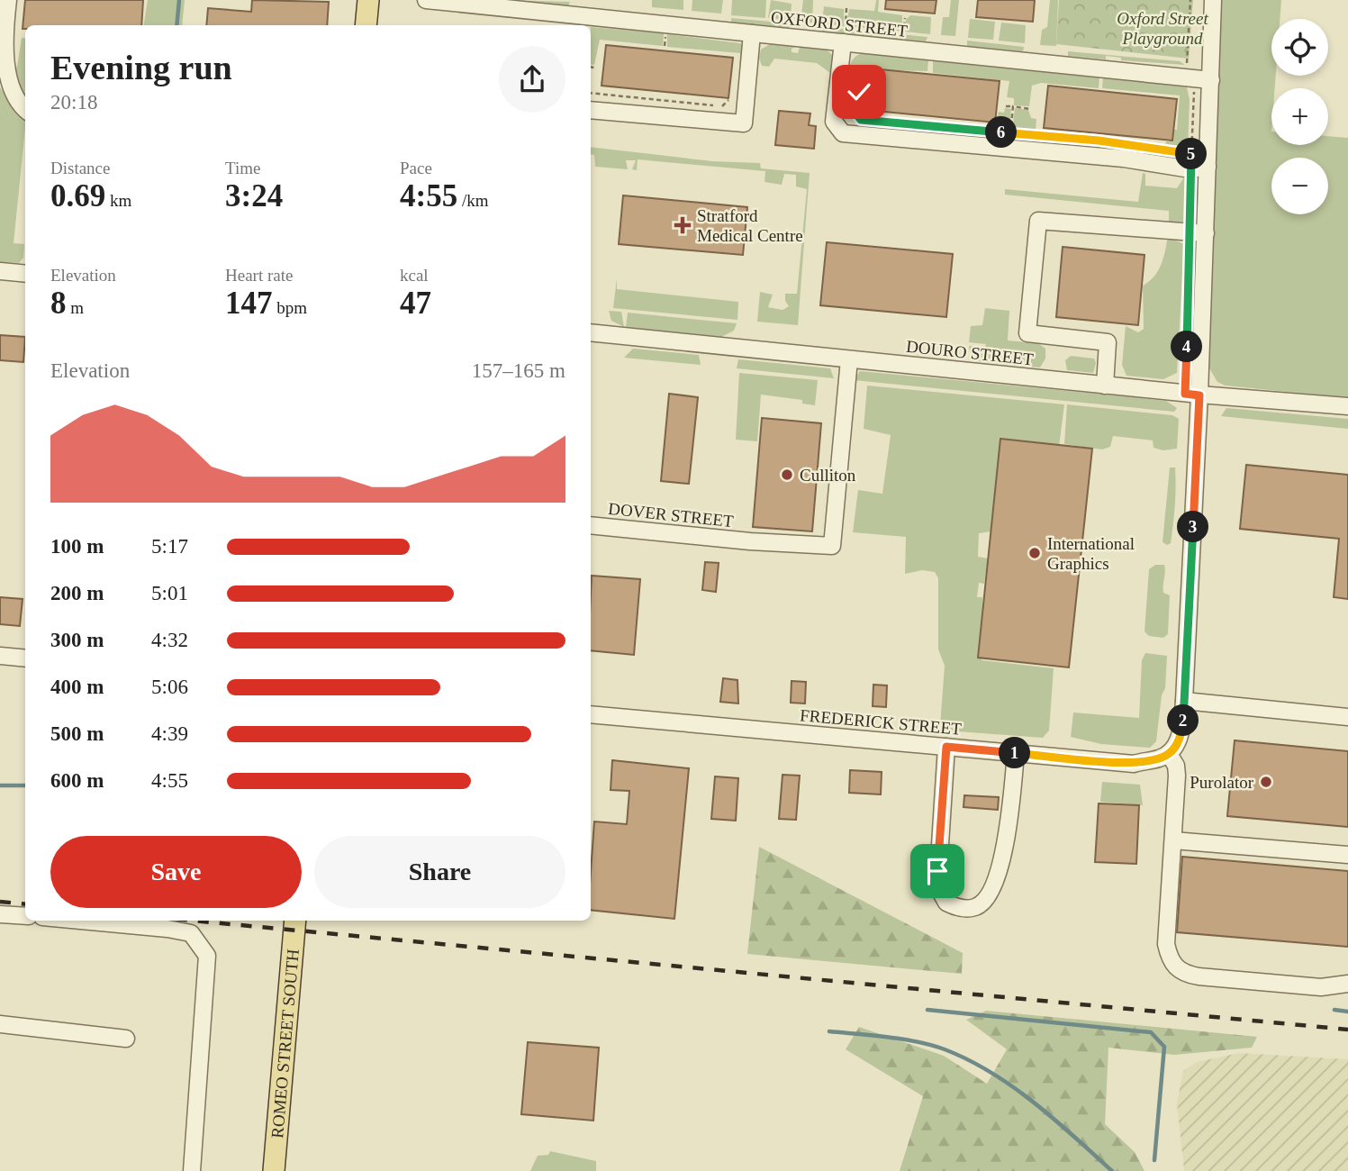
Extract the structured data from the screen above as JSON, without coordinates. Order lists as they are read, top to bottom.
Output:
{
  "streets": {
    "main road": ["ROMEO STREET SOUTH"],
    "street": [
      "OXFORD STREET",
      "DOURO STREET",
      "DOVER STREET",
      "FREDERICK STREET"
    ]
  },
  "crossings": [
    ["DOURO STREET", "DOVER STREET"]
  ],
  "parks": ["Oxford Street Playground"],
  "places": {
    "health": ["Stratford Medical Centre"],
    "other": ["Culliton", "International Graphics", "Purolator"]
  },
  "page": {
    "map_buttons": ["+", "−"],
    "heading": ["Evening run", "20:18"],
    "pins": [
      "6",
      "5",
      "4",
      "3",
      "2",
      "1"
    ],
    "stats": [
      ["Distance", "0.69 km"],
      ["Time", "3:24"],
      ["Pace", "4:55 /km"],
      ["Elevation", "8 m"],
      ["Heart rate", "147 bpm"],
      ["kcal", "47"]
    ],
    "chart": ["Elevation", "157–165 m"],
    "list": [
      {
        "name": "100 m",
        "note": "5:17"
      },
      {
        "name": "200 m",
        "note": "5:01"
      },
      {
        "name": "300 m",
        "note": "4:32"
      },
      {
        "name": "400 m",
        "note": "5:06"
      },
      {
        "name": "500 m",
        "note": "4:39"
      },
      {
        "name": "600 m",
        "note": "4:55"
      }
    ],
    "buttons": ["Save", "Share"]
  }
}
